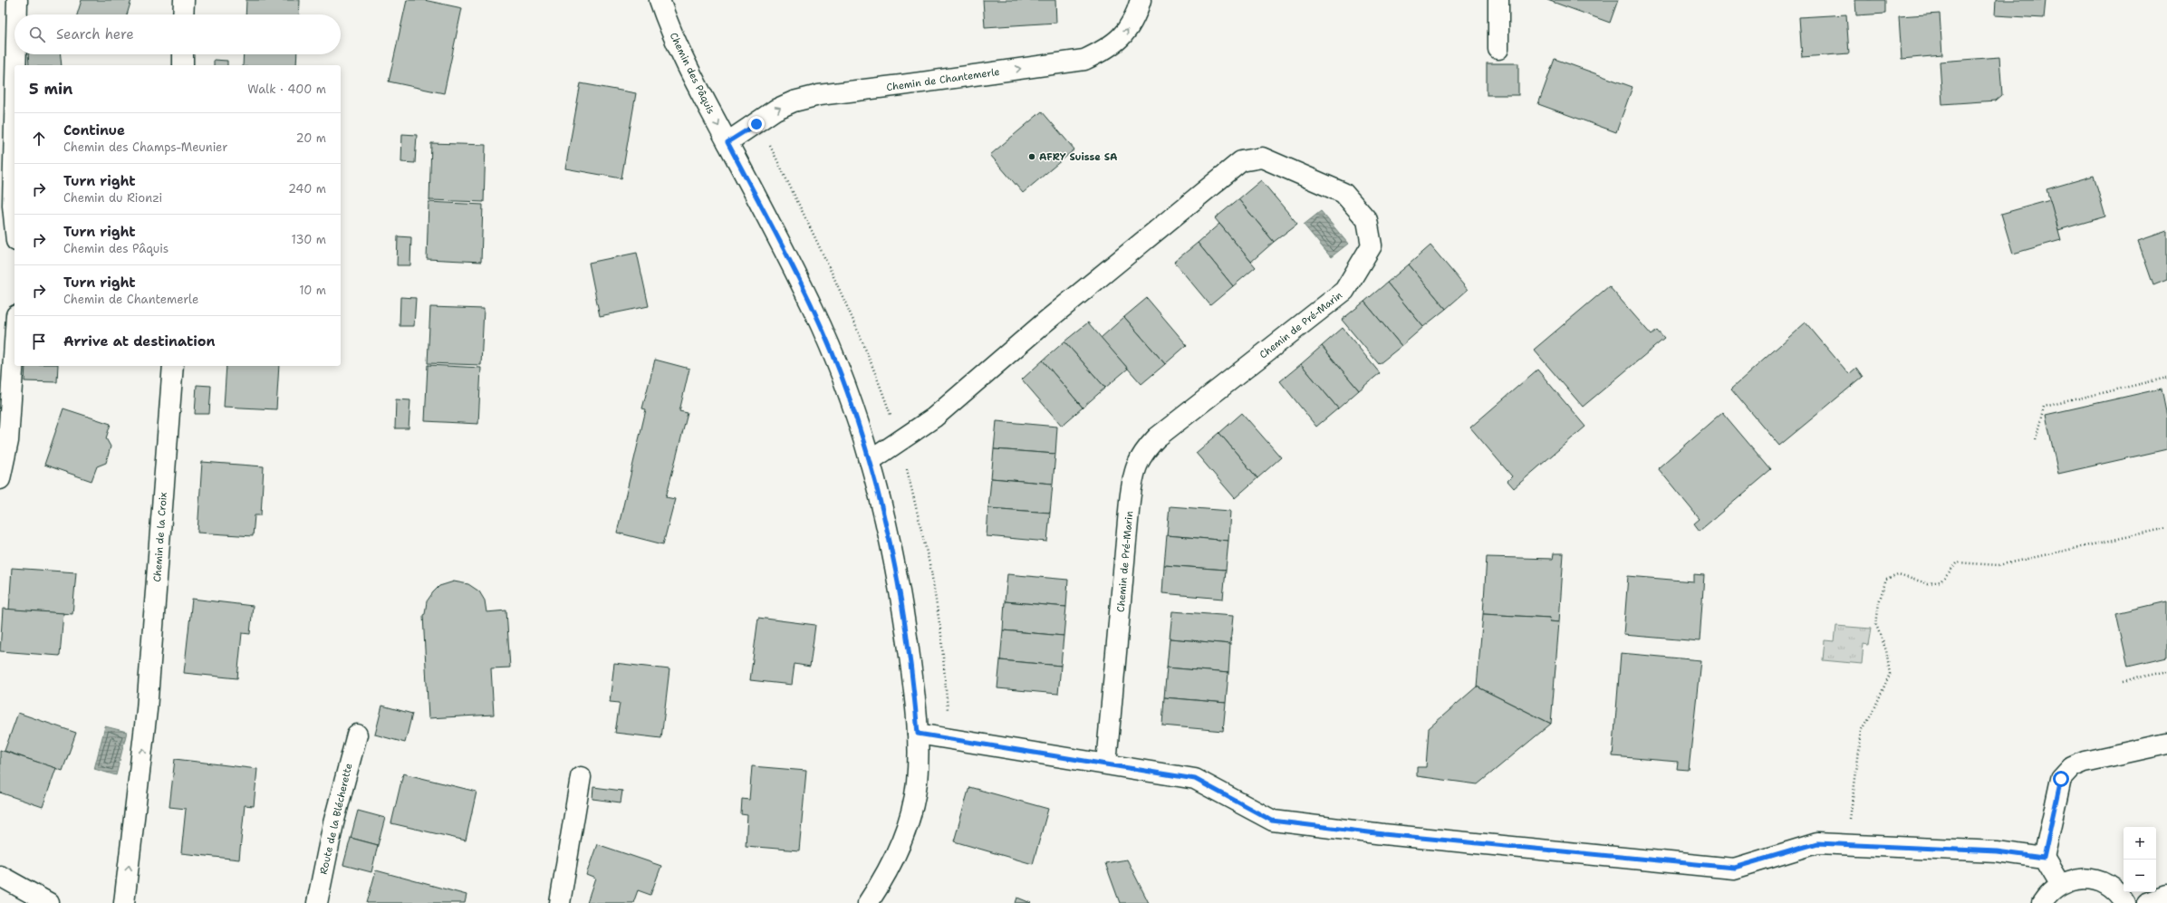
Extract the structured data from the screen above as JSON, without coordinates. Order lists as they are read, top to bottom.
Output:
{
  "streets": {
    "street": [
      "Chemin des Pâquis",
      "Chemin de Chantemerle",
      "Chemin de Pré-Marin",
      "Chemin de la Croix",
      "Route de la Blécherette"
    ]
  },
  "crossings": [
    ["Chemin des Pâquis", "Chemin de Chantemerle"],
    ["Chemin des Pâquis", "Chemin de Pré-Marin"]
  ],
  "one_way": ["Chemin de Chantemerle", "Chemin de la Croix"],
  "places": ["AFRY Suisse SA"],
  "page": {
    "search": "Search here",
    "heading": ["5 min", "Walk · 400 m"],
    "list": [
      ["Continue", "Chemin des Champs-Meunier", "20 m"],
      ["Turn right", "Chemin du Rionzi", "240 m"],
      ["Turn right", "Chemin des Pâquis", "130 m"],
      ["Turn right", "Chemin de Chantemerle", "10 m"],
      "Arrive at destination"
    ],
    "map_buttons": ["+", "−"]
  }
}
